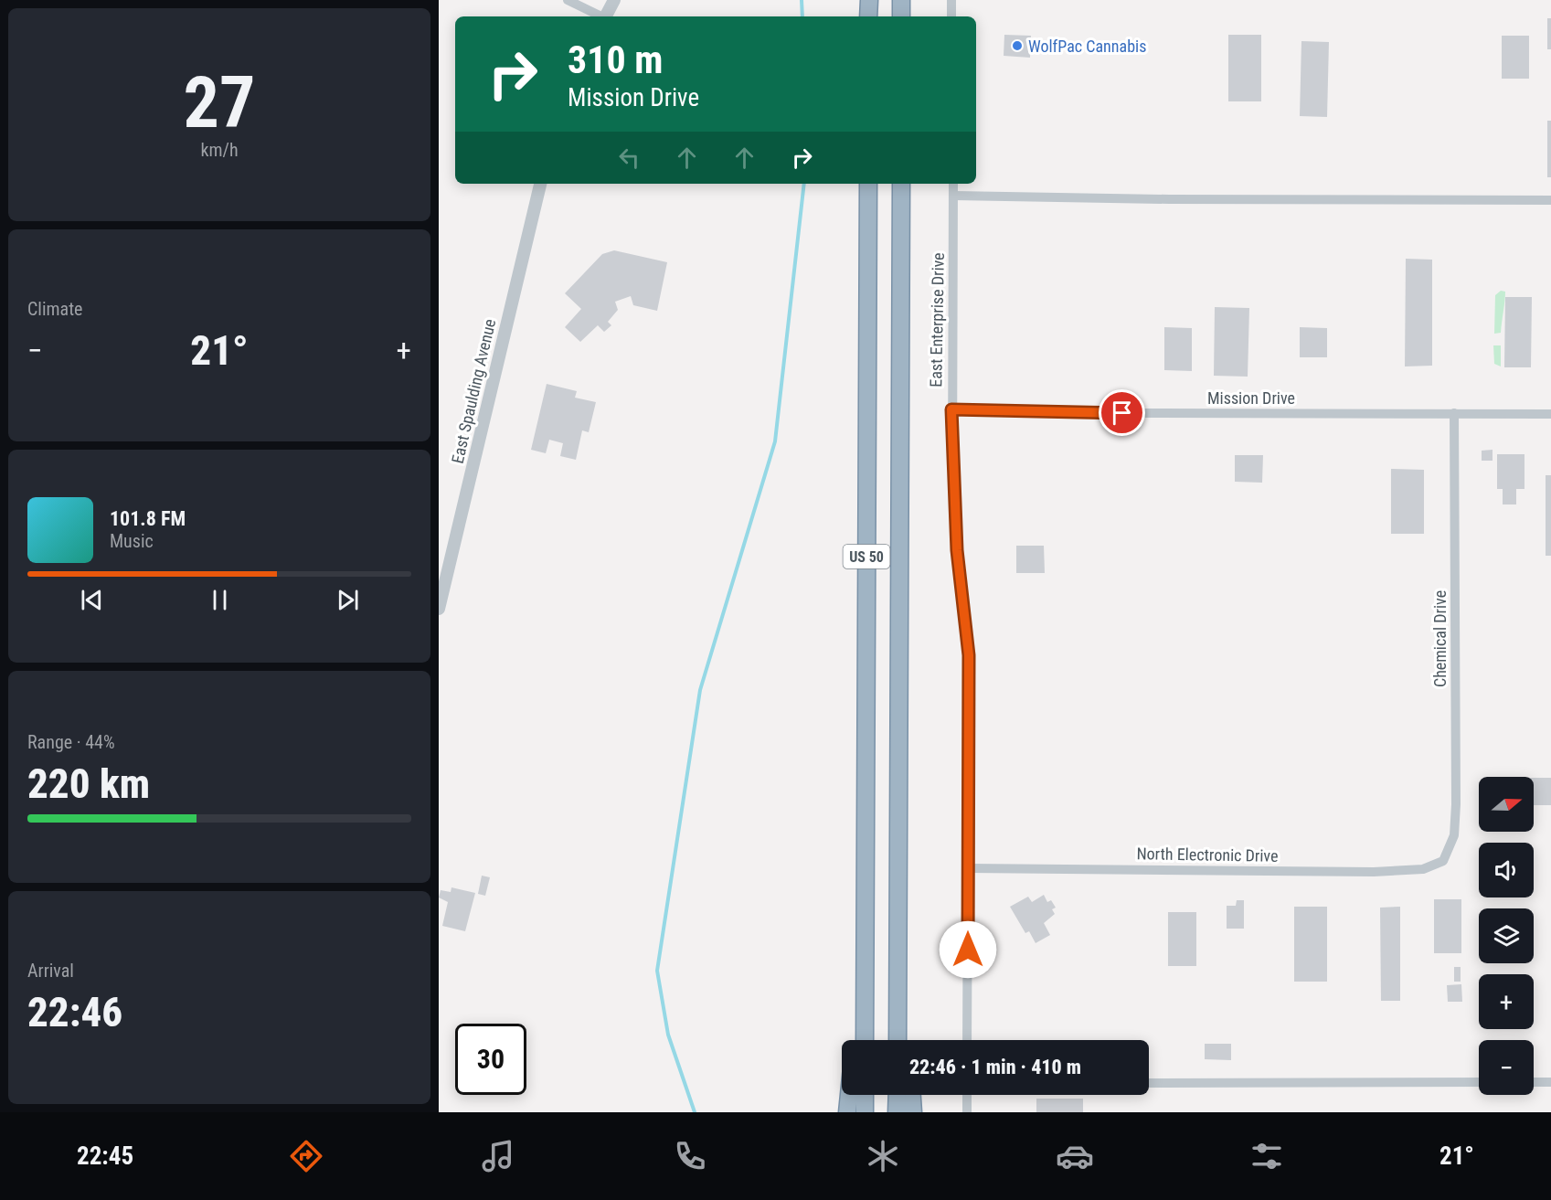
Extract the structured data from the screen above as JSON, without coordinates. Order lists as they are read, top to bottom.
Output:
{
  "streets": {
    "highway": ["US 50"],
    "street": [
      "East Enterprise Drive",
      "East Spaulding Avenue",
      "Mission Drive",
      "Chemical Drive",
      "North Electronic Drive"
    ]
  },
  "crossings": [
    ["East Enterprise Drive", "Mission Drive"],
    ["East Enterprise Drive", "North Electronic Drive"],
    ["Mission Drive", "Chemical Drive"],
    ["Chemical Drive", "North Electronic Drive"]
  ],
  "places": ["WolfPac Cannabis"],
  "north": "right",
  "page": {
    "tile": [
      ["27", "km/h"],
      "Climate",
      ["Range · 44%", "220 km"],
      ["Arrival", "22:46"]
    ],
    "turn": ["310 m", "Mission Drive"],
    "heat": ["−", "21°", "+"],
    "song": ["101.8 FM", "Music"],
    "map_buttons": ["+", "−"],
    "limit": "30",
    "trip": "22:46 · 1 min · 410 m",
    "tabs": ["22:45", "21°"]
  }
}
